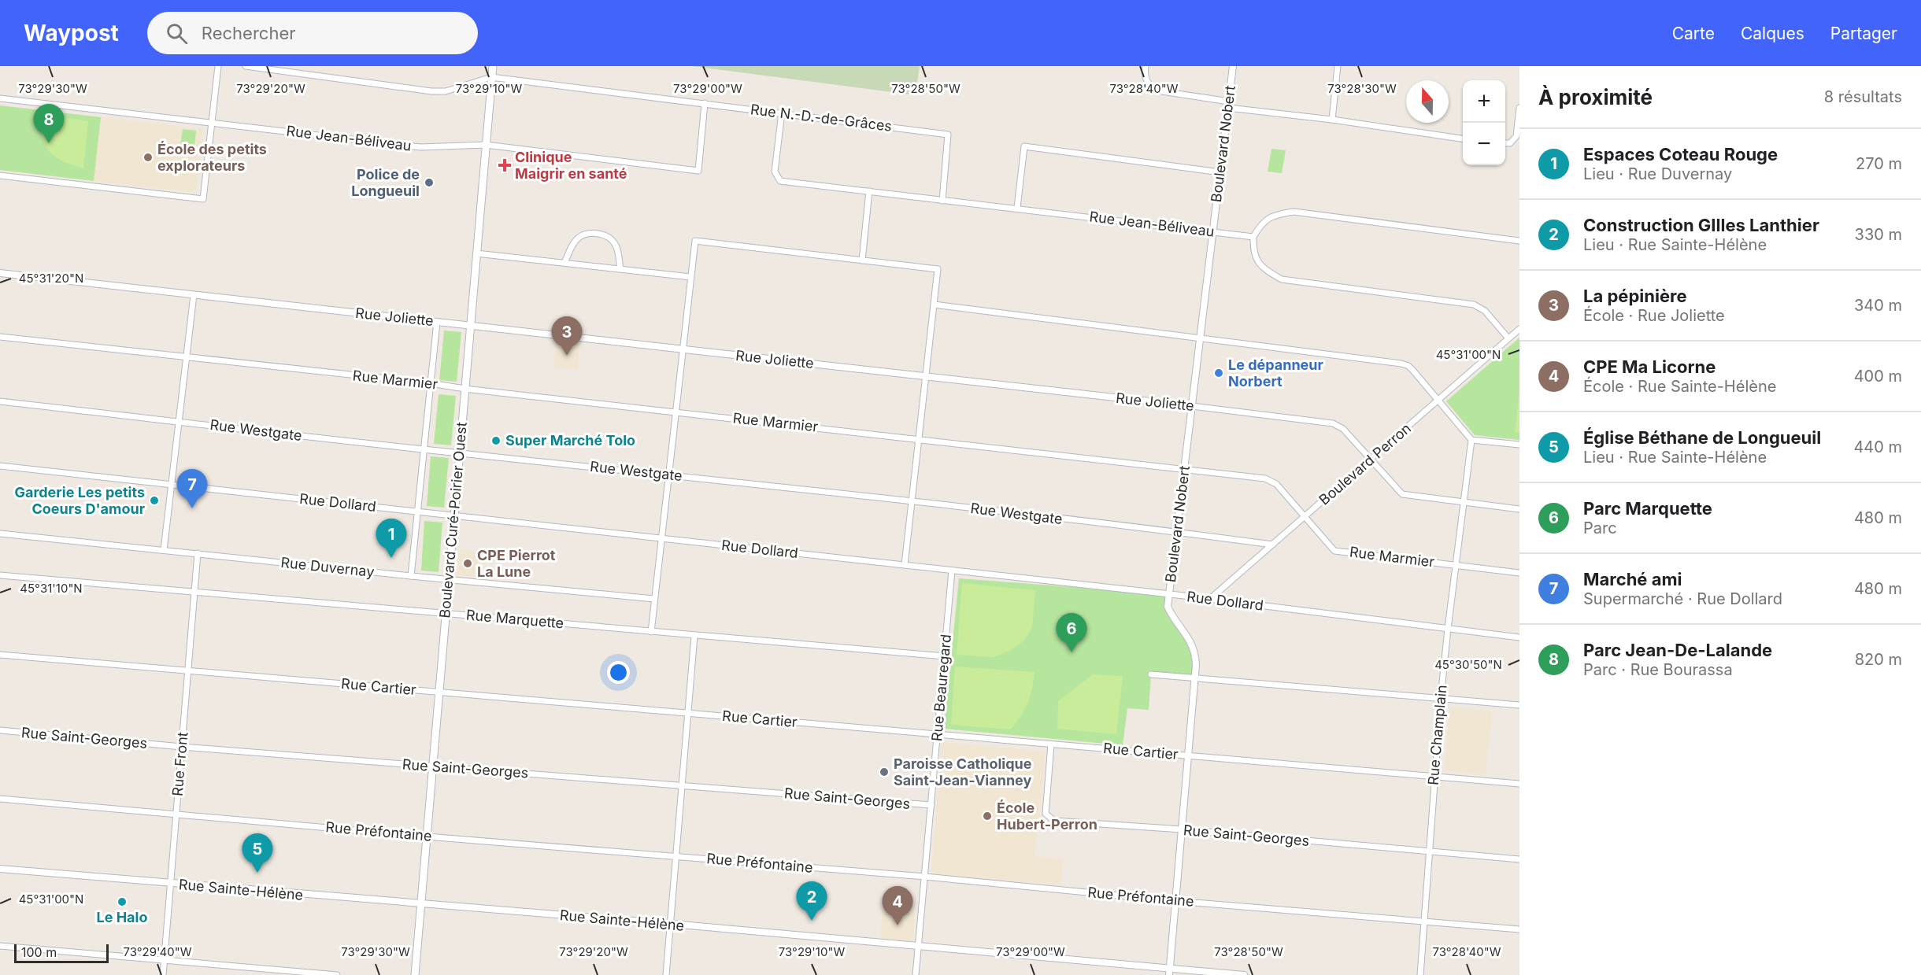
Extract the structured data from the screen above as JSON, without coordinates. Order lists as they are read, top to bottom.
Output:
{
  "streets": {
    "main road": ["Boulevard Curé-Poirier Ouest"],
    "street": [
      "Rue N.-D.-de-Grâces",
      "Rue Jean-Béliveau",
      "Boulevard Nobert",
      "Rue Joliette",
      "Rue Marmier",
      "Rue Westgate",
      "Boulevard Perron",
      "Rue Dollard",
      "Rue Duvernay",
      "Rue Marquette",
      "Rue Cartier",
      "Rue Beauregard",
      "Rue Champlain",
      "Rue Saint-Georges",
      "Rue Front",
      "Rue Préfontaine",
      "Rue Sainte-Hélène"
    ]
  },
  "crossings": [
    ["Rue N.-D.-de-Grâces", "Rue Jean-Béliveau"],
    ["Rue N.-D.-de-Grâces", "Boulevard Curé-Poirier Ouest"],
    ["Rue Jean-Béliveau", "Boulevard Nobert"],
    ["Rue Jean-Béliveau", "Boulevard Curé-Poirier Ouest"],
    ["Boulevard Nobert", "Rue Joliette"],
    ["Boulevard Nobert", "Rue Marmier"],
    ["Boulevard Nobert", "Rue Westgate"],
    ["Boulevard Nobert", "Rue Dollard"],
    ["Boulevard Nobert", "Rue Cartier"],
    ["Boulevard Nobert", "Rue Saint-Georges"],
    ["Boulevard Nobert", "Rue Préfontaine"],
    ["Boulevard Nobert", "Rue Sainte-Hélène"],
    ["Rue Joliette", "Boulevard Perron"],
    ["Rue Joliette", "Boulevard Curé-Poirier Ouest"],
    ["Rue Joliette", "Rue Champlain"],
    ["Rue Marmier", "Boulevard Perron"],
    ["Rue Marmier", "Boulevard Curé-Poirier Ouest"],
    ["Rue Marmier", "Rue Champlain"],
    ["Rue Westgate", "Boulevard Perron"],
    ["Rue Westgate", "Boulevard Curé-Poirier Ouest"],
    ["Boulevard Perron", "Rue Dollard"],
    ["Rue Dollard", "Boulevard Curé-Poirier Ouest"],
    ["Rue Dollard", "Rue Beauregard"],
    ["Rue Dollard", "Rue Champlain"],
    ["Boulevard Curé-Poirier Ouest", "Rue Duvernay"],
    ["Boulevard Curé-Poirier Ouest", "Rue Marquette"],
    ["Boulevard Curé-Poirier Ouest", "Rue Cartier"],
    ["Boulevard Curé-Poirier Ouest", "Rue Saint-Georges"],
    ["Boulevard Curé-Poirier Ouest", "Rue Préfontaine"],
    ["Boulevard Curé-Poirier Ouest", "Rue Sainte-Hélène"],
    ["Rue Duvernay", "Rue Front"],
    ["Rue Marquette", "Rue Beauregard"],
    ["Rue Marquette", "Rue Front"],
    ["Rue Cartier", "Rue Beauregard"],
    ["Rue Cartier", "Rue Champlain"],
    ["Rue Cartier", "Rue Saint-Georges"],
    ["Rue Cartier", "Rue Front"],
    ["Rue Beauregard", "Rue Saint-Georges"],
    ["Rue Beauregard", "Rue Préfontaine"],
    ["Rue Beauregard", "Rue Sainte-Hélène"],
    ["Rue Champlain", "Rue Saint-Georges"],
    ["Rue Champlain", "Rue Préfontaine"],
    ["Rue Saint-Georges", "Rue Front"],
    ["Rue Front", "Rue Préfontaine"],
    ["Rue Front", "Rue Sainte-Hélène"]
  ],
  "places": {
    "other": [
      "École des petits explorateurs",
      "Police de Longueuil",
      "Le dépanneur Norbert",
      "Super Marché Tolo",
      "Garderie Les petits Coeurs D'amour",
      "CPE Pierrot La Lune",
      "Paroisse Catholique Saint-Jean-Vianney",
      "École Hubert-Perron",
      "Le Halo"
    ],
    "health": ["Clinique Maigrir en santé"]
  },
  "scale_bar": "100 m",
  "north": "top",
  "page": {
    "header": "Waypost",
    "search": "Rechercher",
    "nav": ["Carte", "Calques", "Partager"],
    "heading": ["À proximité", "8 résultats"],
    "map_buttons": ["+", "−"],
    "pins": [
      "8",
      "3",
      "7",
      "1",
      "6",
      "5",
      "2",
      "4"
    ],
    "list": [
      {
        "mark": "1",
        "name": "Espaces Coteau Rouge",
        "note": "Lieu · Rue Duvernay",
        "value": "270 m"
      },
      {
        "mark": "2",
        "name": "Construction GIlles Lanthier",
        "note": "Lieu · Rue Sainte-Hélène",
        "value": "330 m"
      },
      {
        "mark": "3",
        "name": "La pépinière",
        "note": "École · Rue Joliette",
        "value": "340 m"
      },
      {
        "mark": "4",
        "name": "CPE Ma Licorne",
        "note": "École · Rue Sainte-Hélène",
        "value": "400 m"
      },
      {
        "mark": "5",
        "name": "Église Béthane de Longueuil",
        "note": "Lieu · Rue Sainte-Hélène",
        "value": "440 m"
      },
      {
        "mark": "6",
        "name": "Parc Marquette",
        "note": "Parc",
        "value": "480 m"
      },
      {
        "mark": "7",
        "name": "Marché ami",
        "note": "Supermarché · Rue Dollard",
        "value": "480 m"
      },
      {
        "mark": "8",
        "name": "Parc Jean-De-Lalande",
        "note": "Parc · Rue Bourassa",
        "value": "820 m"
      }
    ],
    "scale": "100 m"
  },
  "coordinates": [
    "73°29'30\"W",
    "73°29'20\"W",
    "73°29'10\"W",
    "73°29'00\"W",
    "73°28'50\"W",
    "73°28'40\"W",
    "73°28'30\"W",
    "45°31'20\"N",
    "45°31'00\"N",
    "45°31'10\"N",
    "45°30'50\"N",
    "73°29'40\"W"
  ]
}
